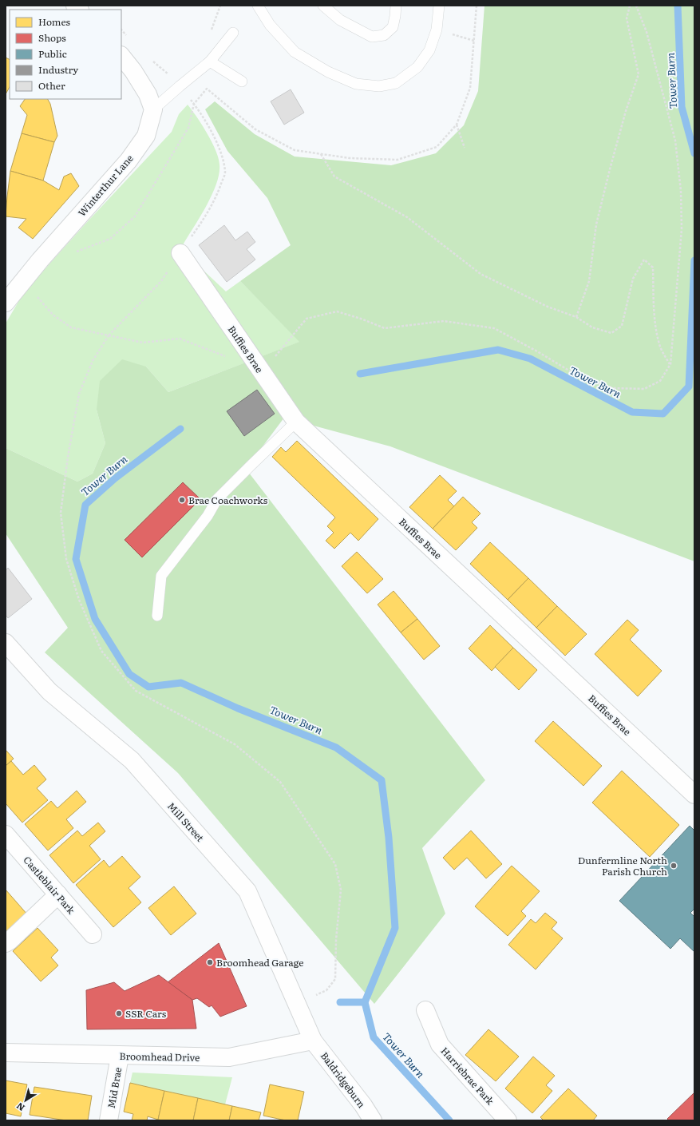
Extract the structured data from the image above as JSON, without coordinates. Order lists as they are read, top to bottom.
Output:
{
  "streets": {
    "street": [
      "Winterthur Lane",
      "Buffies Brae",
      "Mill Street",
      "Castleblair Park",
      "Broomhead Drive",
      "Harriebrae Park",
      "Baldridgeburn",
      "Mid Brae"
    ]
  },
  "crossings": [
    ["Mill Street", "Broomhead Drive"],
    ["Mill Street", "Baldridgeburn"],
    ["Broomhead Drive", "Baldridgeburn"],
    ["Broomhead Drive", "Mid Brae"]
  ],
  "water": ["Tower Burn"],
  "places": [
    "Brae Coachworks",
    "Dunfermline North Parish Church",
    "Broomhead Garage",
    "SSR Cars"
  ],
  "legend": [
    "Homes",
    "Shops",
    "Public",
    "Industry",
    "Other"
  ],
  "north": "bottom left"
}
